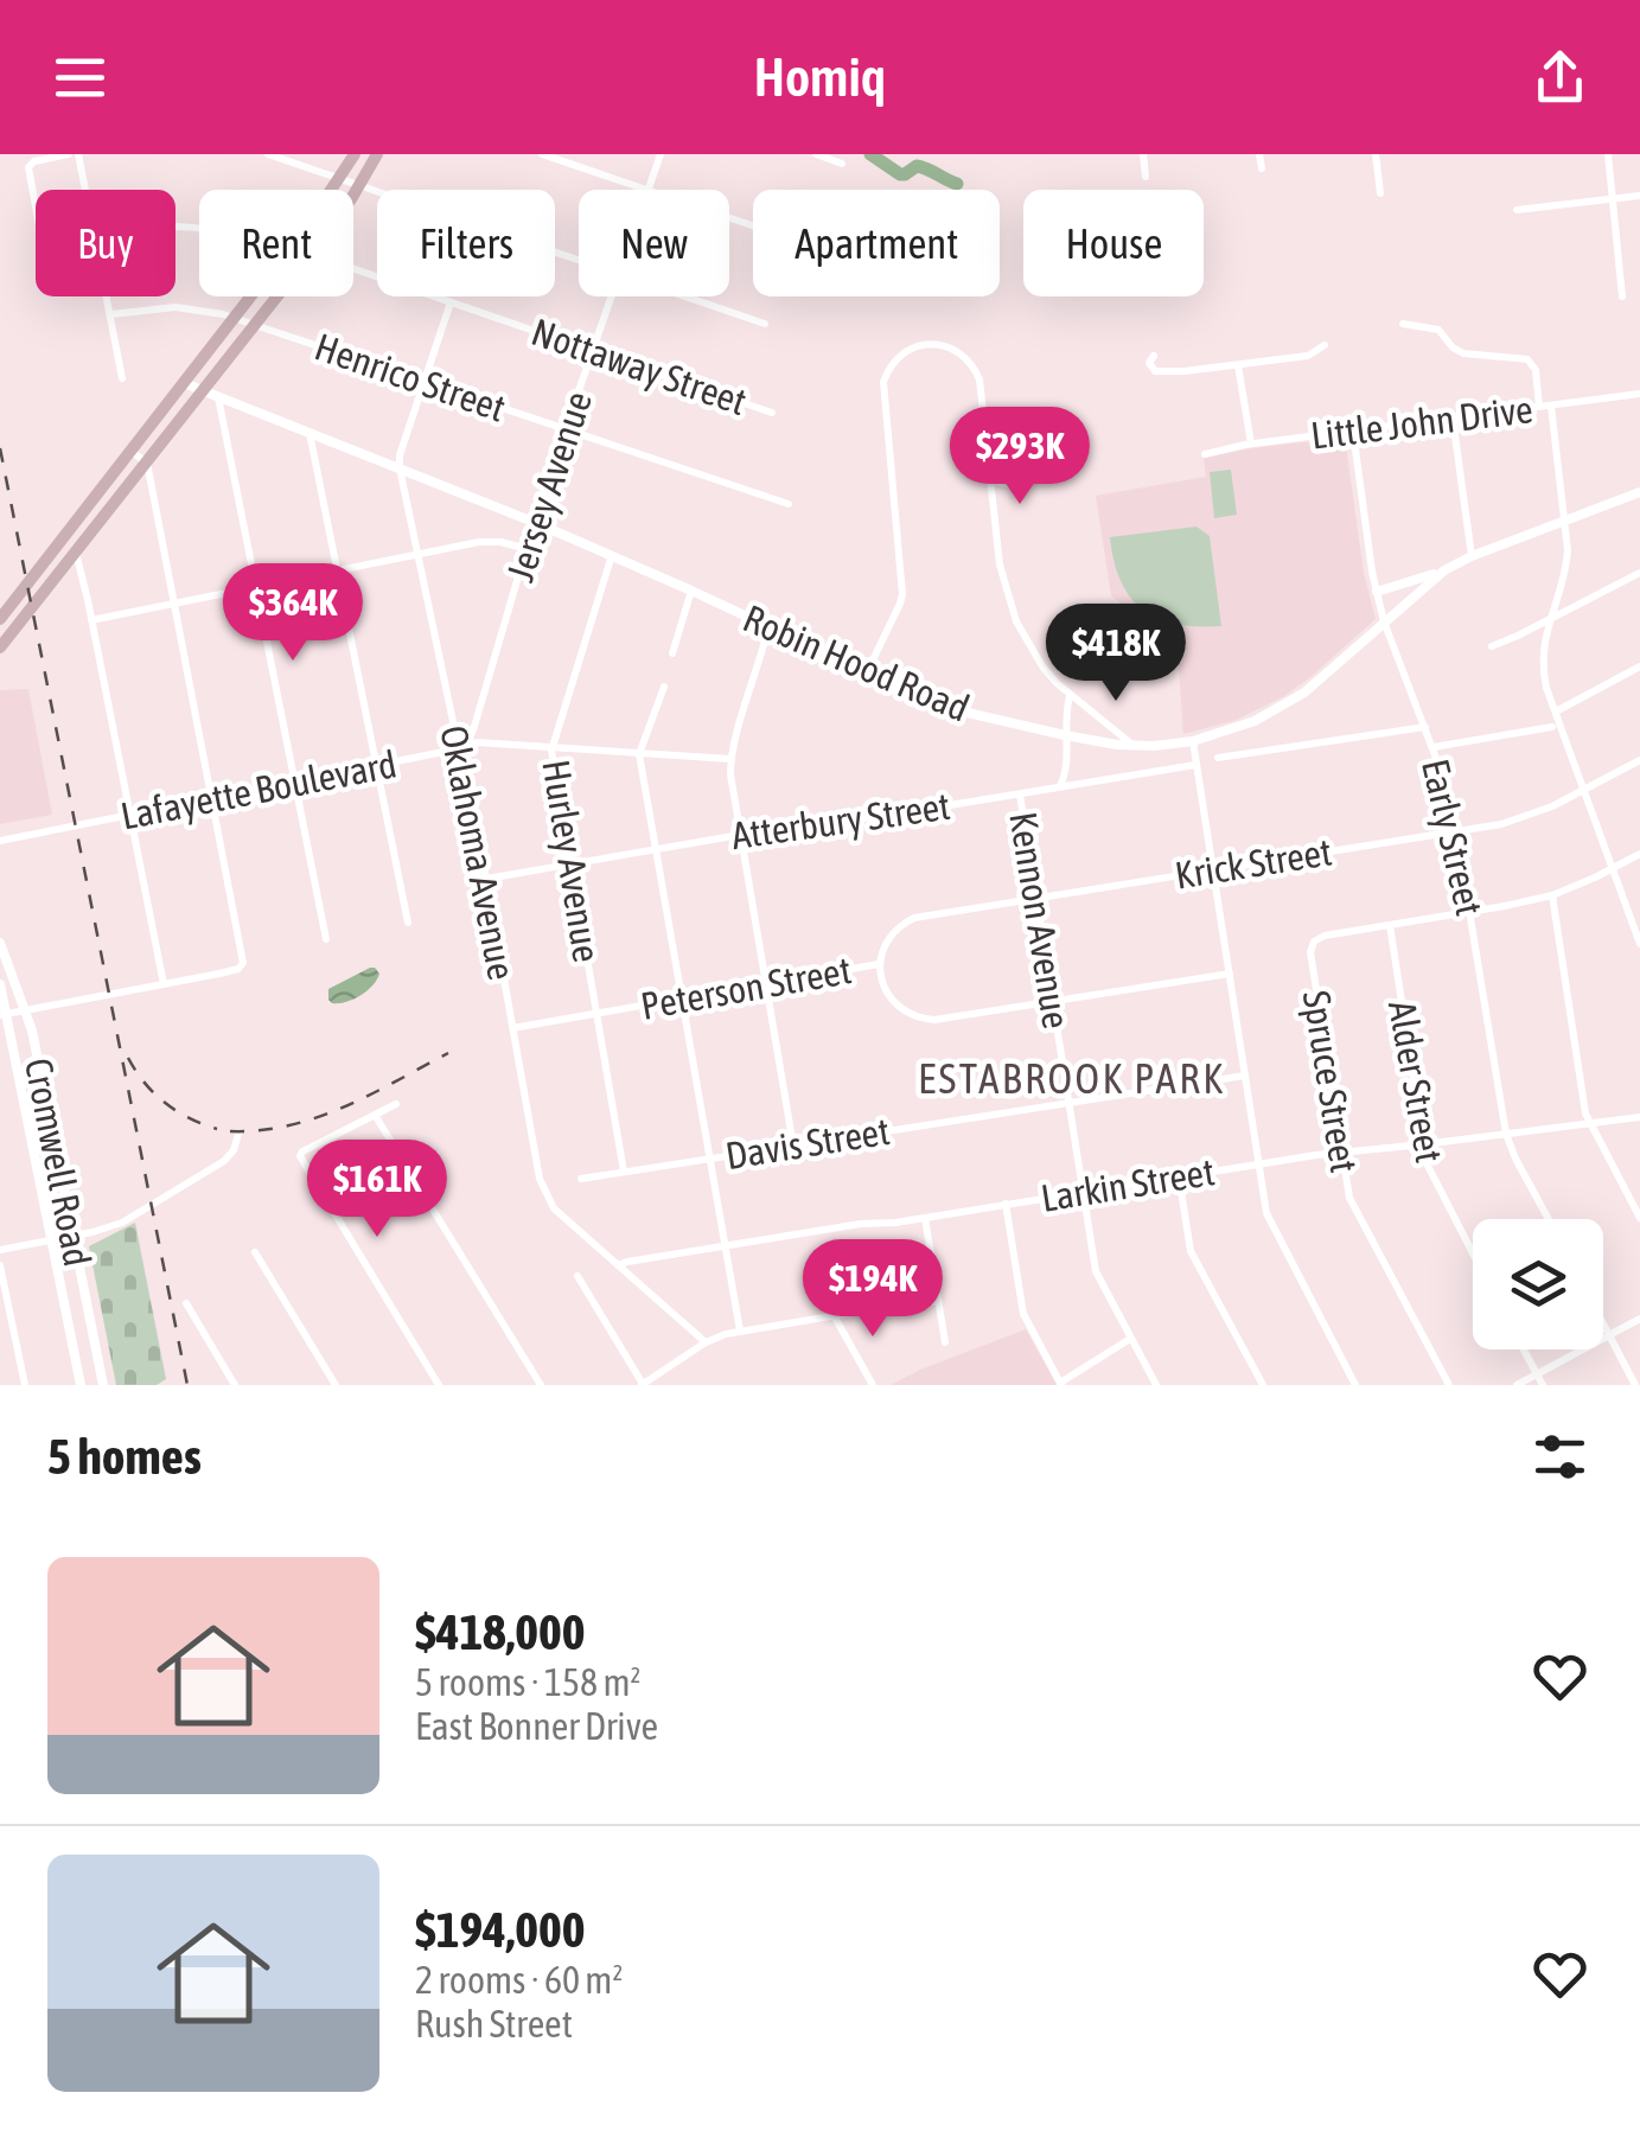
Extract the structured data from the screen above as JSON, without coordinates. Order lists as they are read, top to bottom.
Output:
{
  "streets": {
    "street": [
      "Nottaway Street",
      "Henrico Street",
      "Little John Drive",
      "Jersey Avenue",
      "Robin Hood Road",
      "Lafayette Boulevard",
      "Atterbury Street",
      "Early Street",
      "Oklahoma Avenue",
      "Hurley Avenue",
      "Krick Street",
      "Kennon Avenue",
      "Peterson Street",
      "Spruce Street",
      "Alder Street",
      "Davis Street",
      "Cromwell Road",
      "Larkin Street"
    ]
  },
  "crossings": [
    ["Nottaway Street", "Jersey Avenue"],
    ["Nottaway Street", "Oklahoma Avenue"],
    ["Henrico Street", "Jersey Avenue"],
    ["Henrico Street", "Oklahoma Avenue"],
    ["Little John Drive", "Early Street"],
    ["Jersey Avenue", "Robin Hood Road"],
    ["Jersey Avenue", "Lafayette Boulevard"],
    ["Jersey Avenue", "Oklahoma Avenue"],
    ["Robin Hood Road", "Early Street"],
    ["Robin Hood Road", "Oklahoma Avenue"],
    ["Robin Hood Road", "Hurley Avenue"],
    ["Lafayette Boulevard", "Oklahoma Avenue"],
    ["Lafayette Boulevard", "Hurley Avenue"],
    ["Atterbury Street", "Oklahoma Avenue"],
    ["Atterbury Street", "Hurley Avenue"],
    ["Atterbury Street", "Kennon Avenue"],
    ["Early Street", "Krick Street"],
    ["Early Street", "Spruce Street"],
    ["Early Street", "Larkin Street"],
    ["Oklahoma Avenue", "Peterson Street"],
    ["Oklahoma Avenue", "Larkin Street"],
    ["Hurley Avenue", "Peterson Street"],
    ["Hurley Avenue", "Davis Street"],
    ["Krick Street", "Kennon Avenue"],
    ["Krick Street", "Peterson Street"],
    ["Kennon Avenue", "Peterson Street"],
    ["Kennon Avenue", "Davis Street"],
    ["Kennon Avenue", "Larkin Street"],
    ["Spruce Street", "Alder Street"],
    ["Spruce Street", "Larkin Street"],
    ["Alder Street", "Larkin Street"]
  ],
  "districts": ["ESTABROOK PARK"],
  "page": {
    "header": "Homiq",
    "chip": [
      "Buy",
      "Rent",
      "Filters",
      "New",
      "Apartment",
      "House"
    ],
    "price": [
      "$293K",
      "$364K",
      "$418K",
      "$161K",
      "$194K"
    ],
    "heading": "5 homes",
    "list": [
      {
        "name": "$418,000",
        "note": "5 rooms · 158 m² · East Bonner Drive"
      },
      {
        "name": "$194,000",
        "note": "2 rooms · 60 m² · Rush Street"
      }
    ]
  }
}
